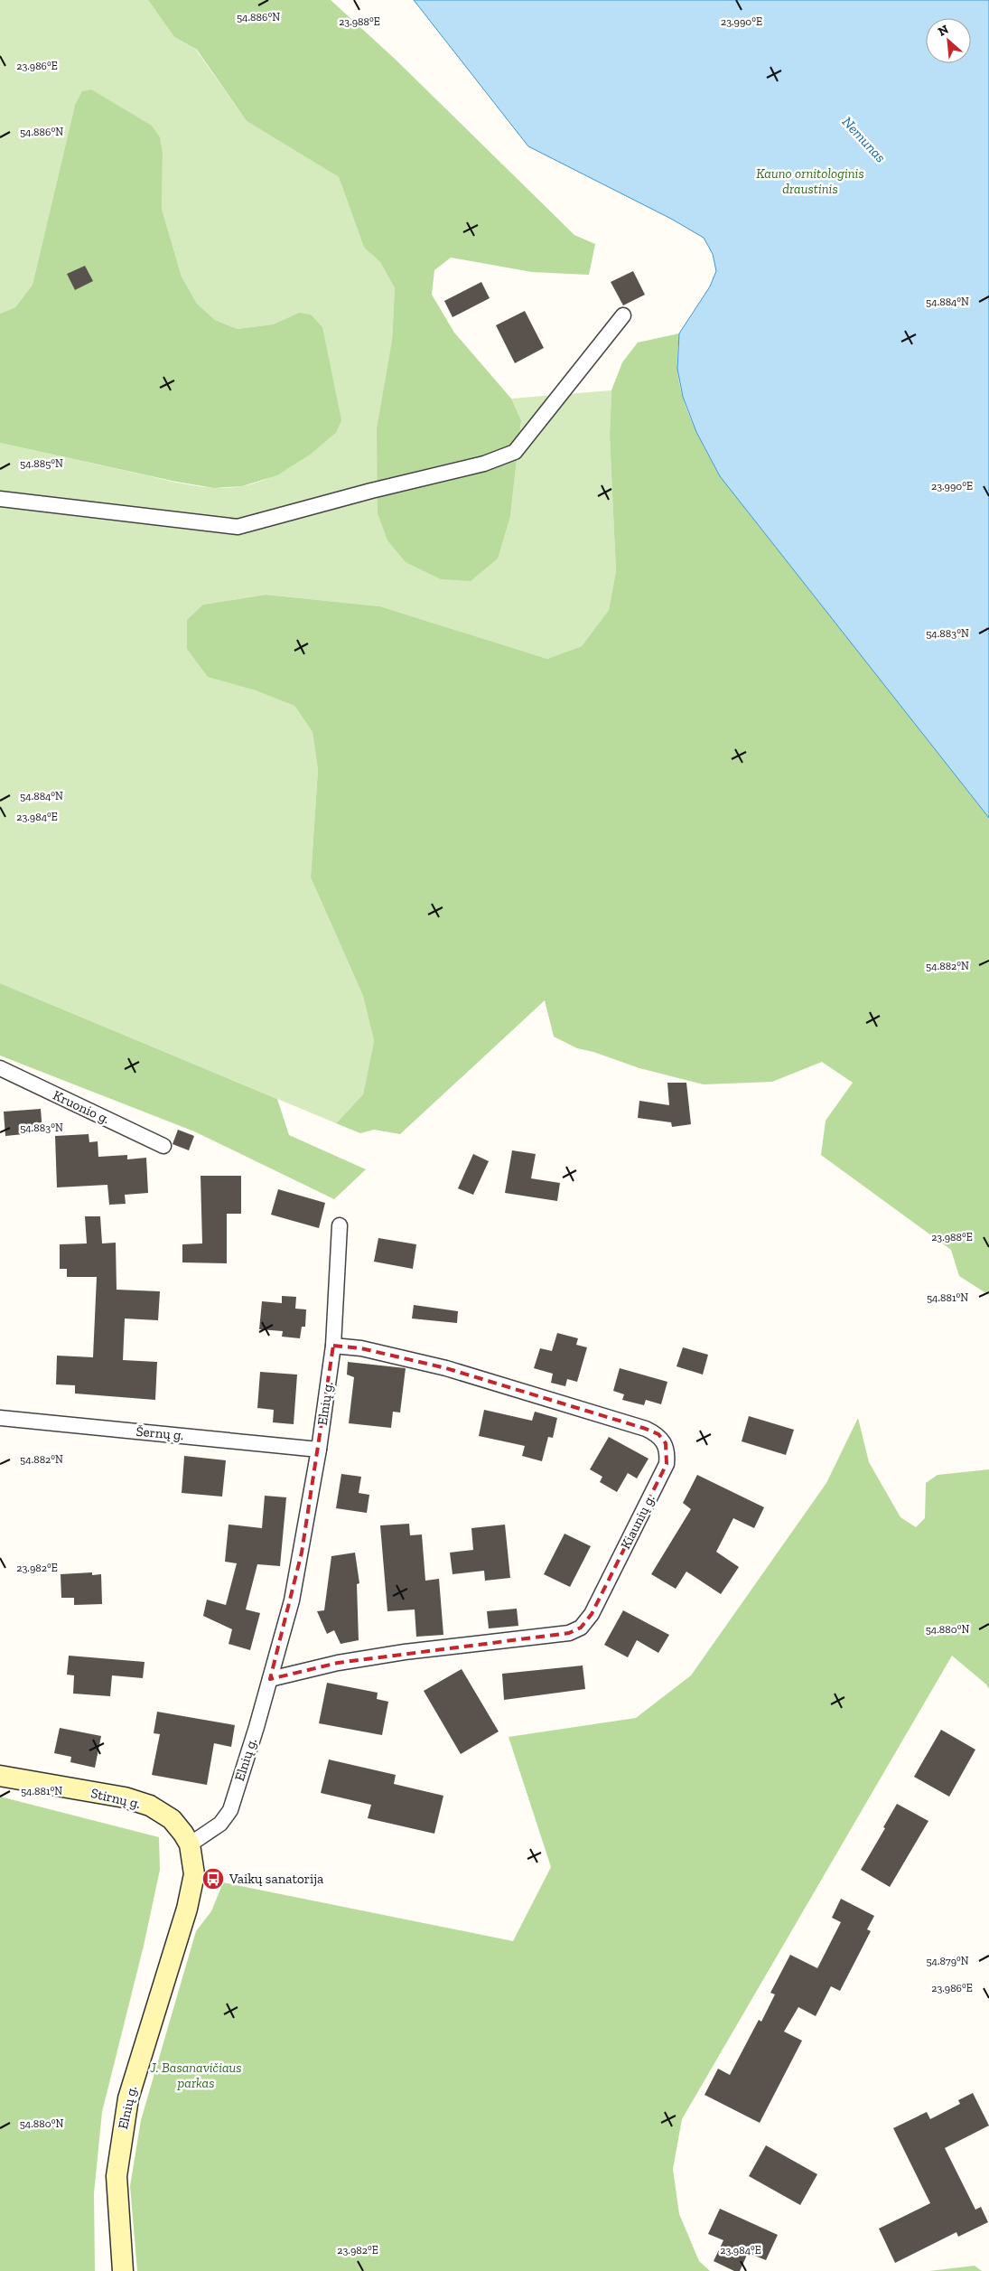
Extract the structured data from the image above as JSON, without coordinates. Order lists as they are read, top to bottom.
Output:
{
  "streets": {
    "street": [
      "Kruonio g.",
      "Elnių g.",
      "Šernų g.",
      "Kiaunių g.",
      "Stirnų g."
    ]
  },
  "crossings": [
    ["Elnių g.", "Šernų g."],
    ["Elnių g.", "Kiaunių g."],
    ["Elnių g.", "Stirnų g."]
  ],
  "water": ["Nemunas"],
  "parks": ["Kauno ornitologinis draustinis", "J. Basanavičiaus parkas"],
  "places": {
    "bus stop": ["Vaikų sanatorija"]
  },
  "north": "top left",
  "coordinates": [
    "54.886°N",
    "23.988°E",
    "23.990°E",
    "23.986°E",
    "54.884°N",
    "54.885°N",
    "54.883°N",
    "23.984°E",
    "54.882°N",
    "54.881°N",
    "23.982°E",
    "54.880°N",
    "54.879°N"
  ]
}
